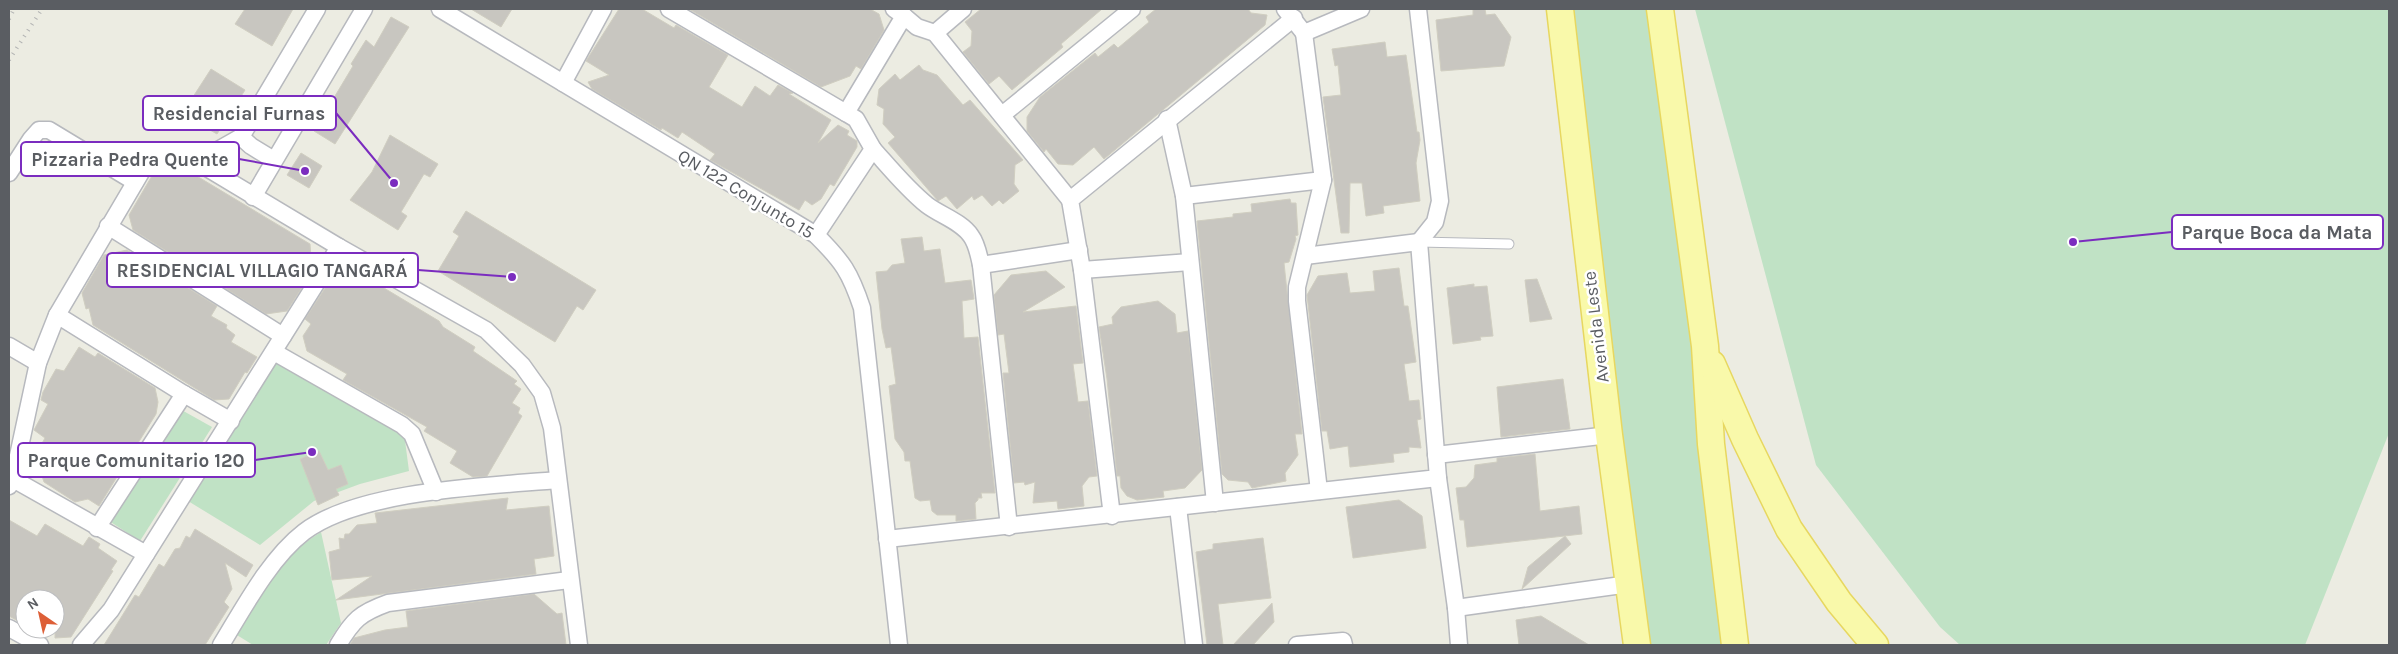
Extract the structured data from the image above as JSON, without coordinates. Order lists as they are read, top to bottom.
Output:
{
  "streets": {
    "main road": ["Avenida Leste"],
    "street": ["QN 122 Conjunto 15"]
  },
  "places": [
    "Pizzaria Pedra Quente",
    "Residencial Furnas",
    "Parque Boca da Mata",
    "RESIDENCIAL VILLAGIO TANGARÁ",
    "Parque Comunitario 120"
  ],
  "north": "top left"
}
